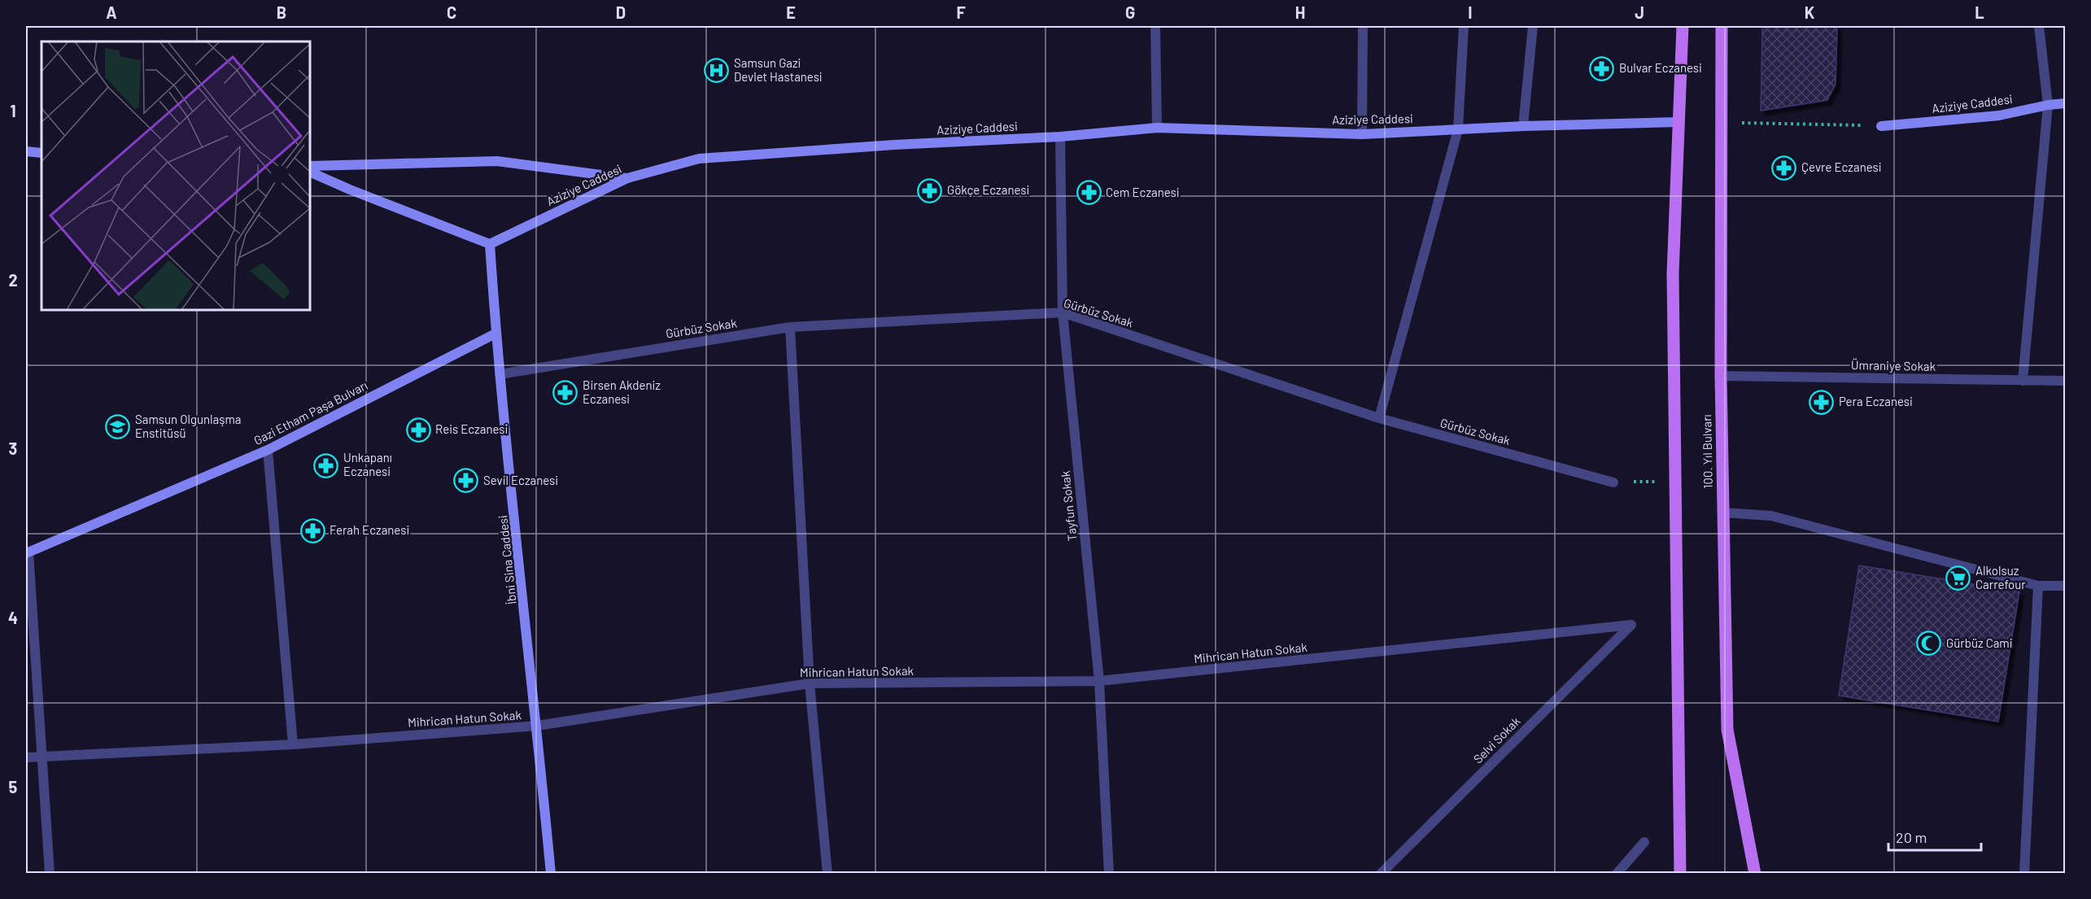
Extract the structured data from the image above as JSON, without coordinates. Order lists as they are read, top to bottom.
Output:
{
  "streets": {
    "main road": [
      "Aziziye Caddesi",
      "Gazi Etham Paşa Bulvarı",
      "100. Yıl Bulvarı",
      "İbni Sina Caddesi"
    ],
    "street": [
      "Gürbüz Sokak",
      "Ümraniye Sokak",
      "Tayfun Sokak",
      "Mihrican Hatun Sokak",
      "Selvi Sokak"
    ]
  },
  "crossings": [
    ["Aziziye Caddesi", "Tayfun Sokak"],
    ["Aziziye Caddesi", "İbni Sina Caddesi"],
    ["Gürbüz Sokak", "Tayfun Sokak"],
    ["Gürbüz Sokak", "İbni Sina Caddesi"],
    ["Ümraniye Sokak", "100. Yıl Bulvarı"],
    ["Gazi Etham Paşa Bulvarı", "İbni Sina Caddesi"],
    ["Tayfun Sokak", "Mihrican Hatun Sokak"],
    ["İbni Sina Caddesi", "Mihrican Hatun Sokak"],
    ["Mihrican Hatun Sokak", "Selvi Sokak"]
  ],
  "places": {
    "pharmacy": [
      "Bulvar Eczanesi",
      "Çevre Eczanesi",
      "Gökçe Eczanesi",
      "Cem Eczanesi",
      "Birsen Akdeniz Eczanesi",
      "Pera Eczanesi",
      "Reis Eczanesi",
      "Unkapanı Eczanesi",
      "Sevil Eczanesi",
      "Ferah Eczanesi"
    ],
    "hospital": ["Samsun Gazi Devlet Hastanesi"],
    "school or university": ["Samsun Olgunlaşma Enstitüsü"],
    "supermarket": ["Alkolsuz Carrefour"],
    "mosque": ["Gürbüz Cami"]
  },
  "scale_bar": "20 m",
  "grid": {
    "columns": [
      "A",
      "B",
      "C",
      "D",
      "E",
      "F",
      "G",
      "H",
      "I",
      "J",
      "K",
      "L"
    ],
    "rows": [
      "1",
      "2",
      "3",
      "4",
      "5"
    ]
  }
}
